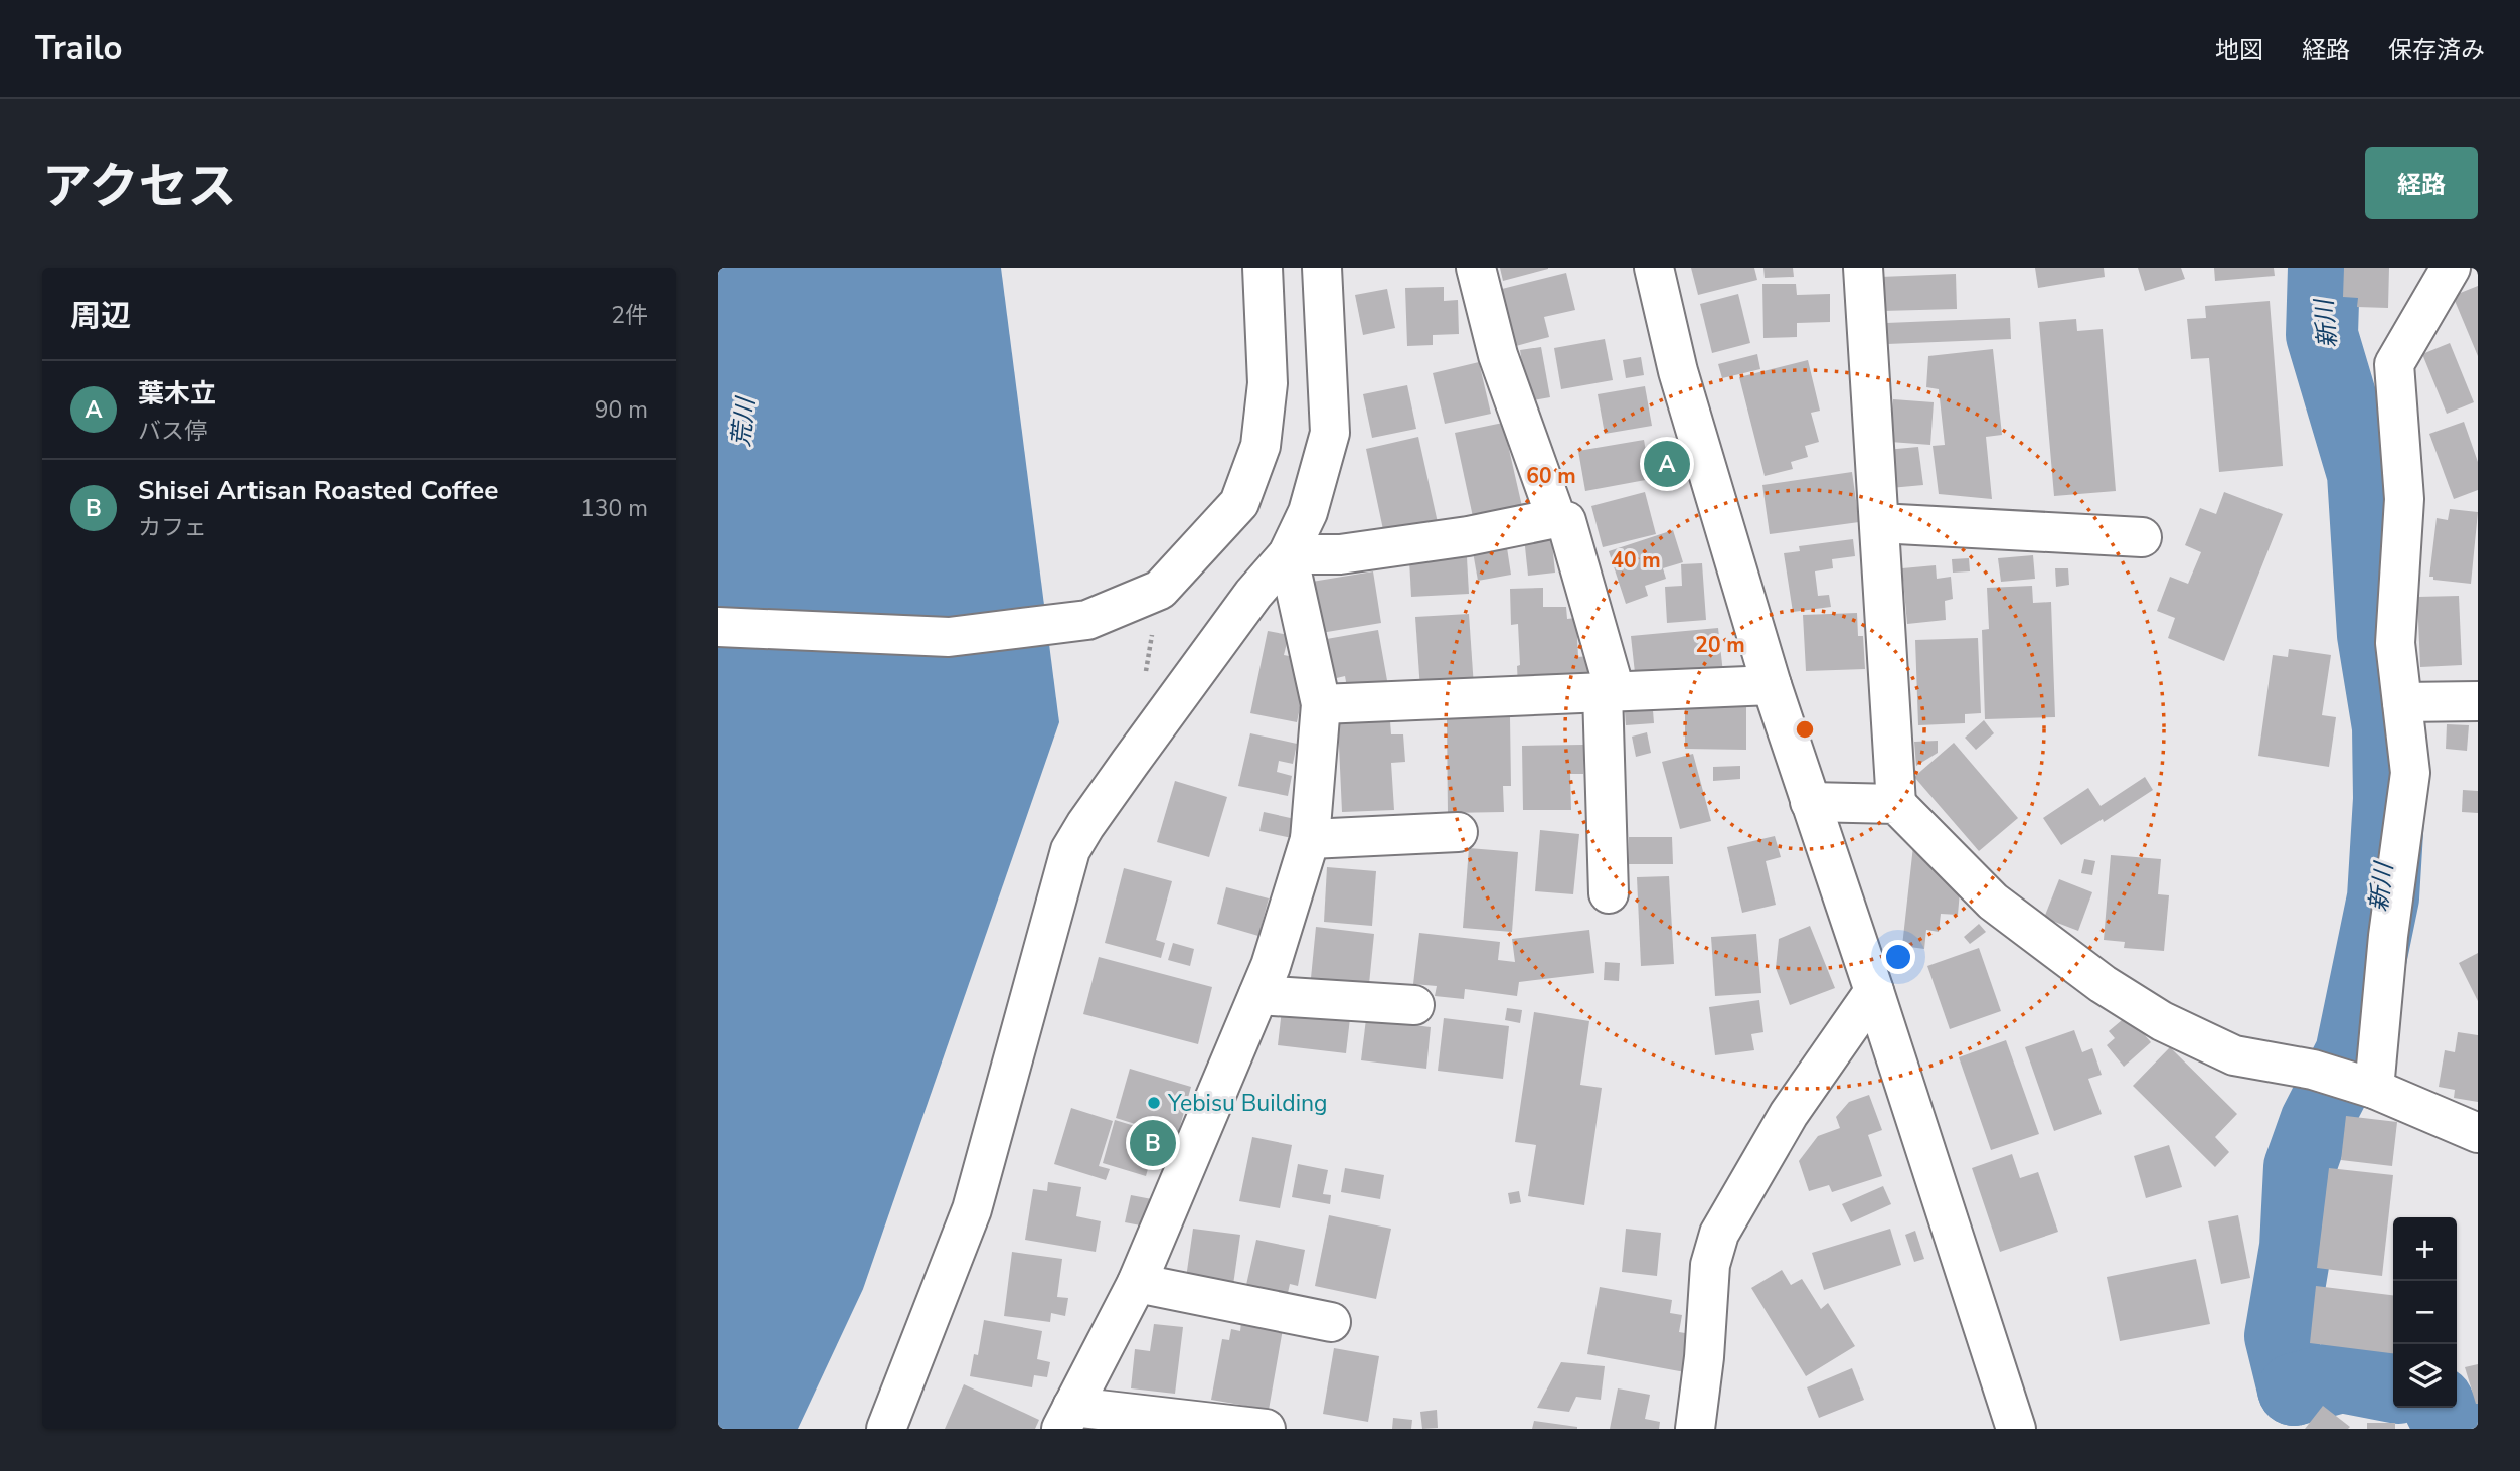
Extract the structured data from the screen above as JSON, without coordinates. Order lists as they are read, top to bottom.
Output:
{
  "water": ["新川", "荒川"],
  "places": ["Yebisu Building"],
  "page": {
    "header": "Trailo",
    "nav": ["地図", "経路", "保存済み"],
    "title": "アクセス",
    "buttons": "経路",
    "heading": ["周辺", "2件"],
    "list": [
      {
        "mark": "A",
        "name": "葉木立",
        "note": "バス停",
        "value": "90 m"
      },
      {
        "mark": "B",
        "name": "Shisei Artisan Roasted Coffee",
        "note": "カフェ",
        "value": "130 m"
      }
    ],
    "pins": ["A", "B"],
    "map_buttons": ["+", "−"]
  },
  "rings": ["60 m", "40 m", "20 m"]
}
